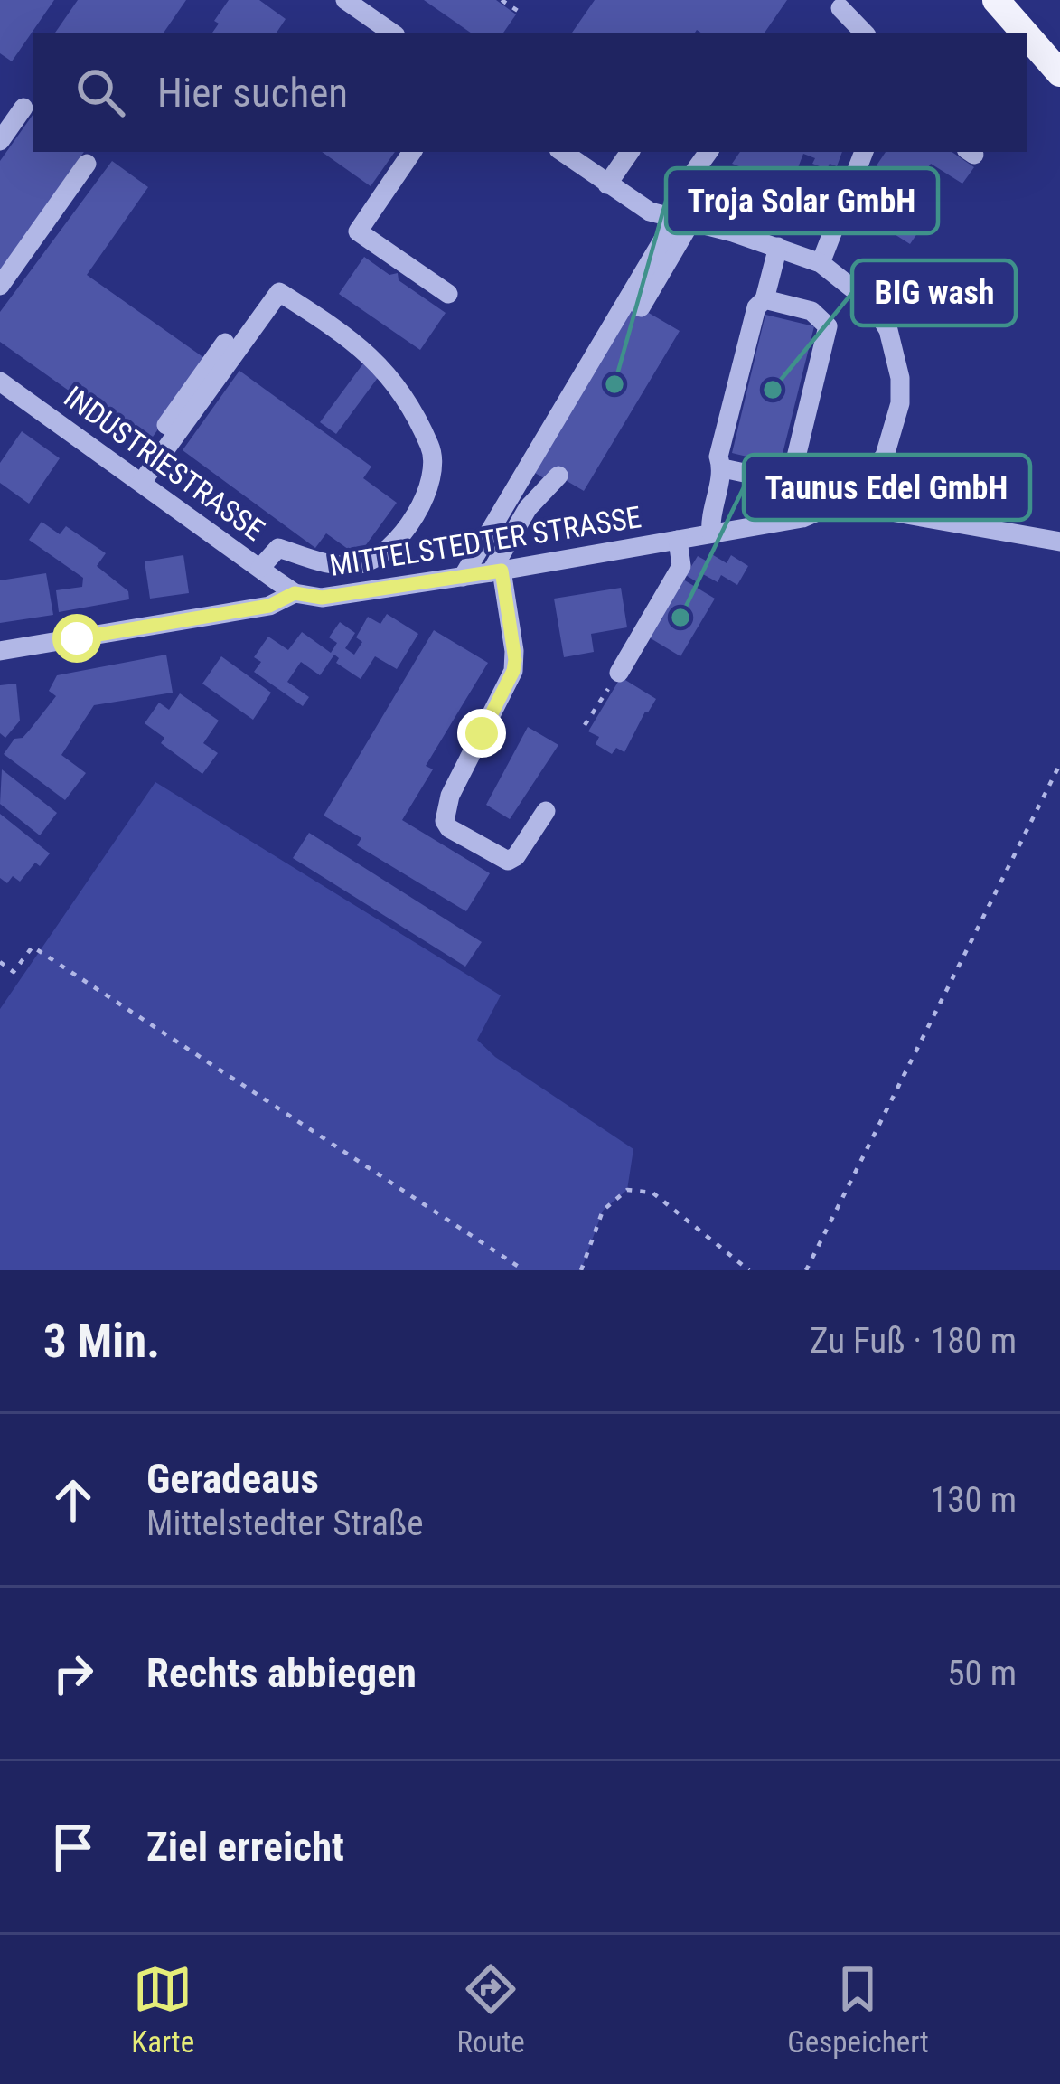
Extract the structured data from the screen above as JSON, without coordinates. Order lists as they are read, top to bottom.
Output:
{
  "streets": {
    "street": ["INDUSTRIESTRASSE", "MITTELSTEDTER STRASSE"]
  },
  "crossings": [
    ["INDUSTRIESTRASSE", "MITTELSTEDTER STRASSE"]
  ],
  "places": ["Troja Solar GmbH", "BIG wash", "Taunus Edel GmbH"],
  "page": {
    "search": "Hier suchen",
    "heading": ["3 Min.", "Zu Fuß · 180 m"],
    "list": [
      ["Geradeaus", "Mittelstedter Straße", "130 m"],
      ["Rechts abbiegen", "50 m"],
      "Ziel erreicht"
    ],
    "nav": ["Karte", "Route", "Gespeichert"]
  }
}
